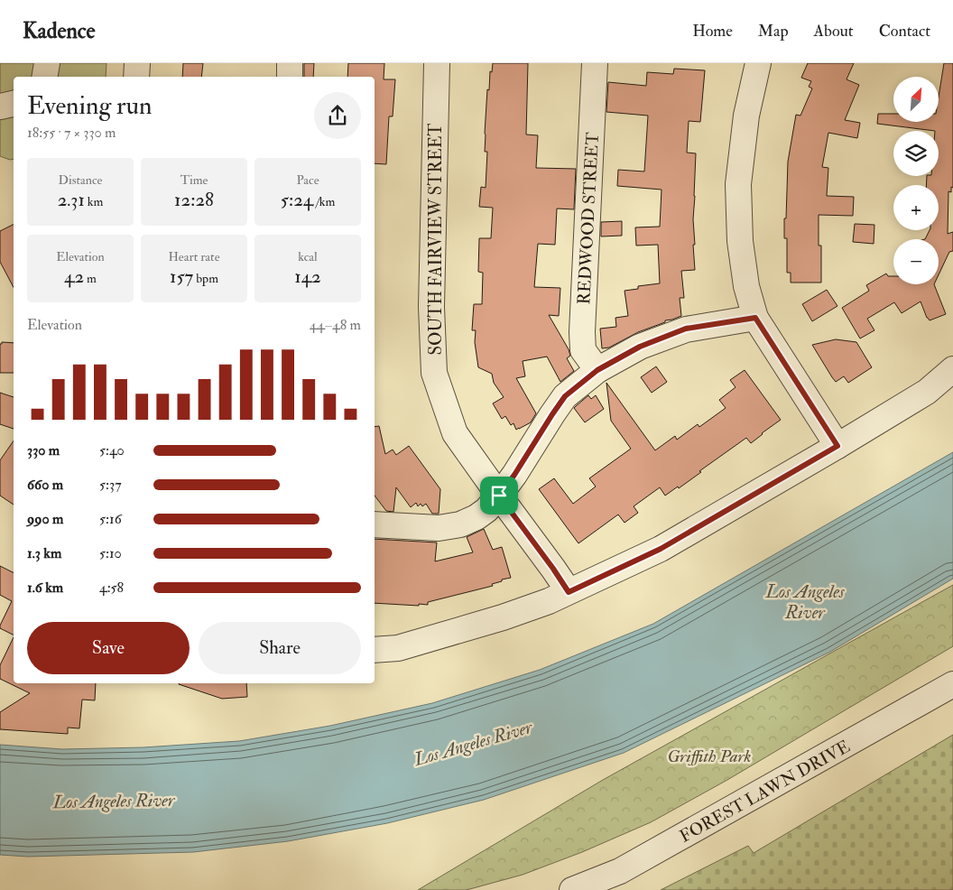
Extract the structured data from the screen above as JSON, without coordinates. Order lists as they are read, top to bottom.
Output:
{
  "streets": {
    "street": ["REDWOOD STREET", "SOUTH FAIRVIEW STREET", "FOREST LAWN DRIVE"]
  },
  "water": ["Los Angeles River"],
  "parks": ["Griffith Park"],
  "north": "top right",
  "page": {
    "header": "Kadence",
    "nav": [
      "Home",
      "Map",
      "About",
      "Contact"
    ],
    "map_buttons": ["+", "−"],
    "heading": ["Evening run", "18:55 · 7 × 330 m"],
    "stats": [
      ["Distance", "2.31 km"],
      ["Time", "12:28"],
      ["Pace", "5:24 /km"],
      ["Elevation", "42 m"],
      ["Heart rate", "157 bpm"],
      ["kcal", "142"]
    ],
    "chart": ["Elevation", "44–48 m"],
    "list": [
      {
        "name": "330 m",
        "note": "5:40"
      },
      {
        "name": "660 m",
        "note": "5:37"
      },
      {
        "name": "990 m",
        "note": "5:16"
      },
      {
        "name": "1.3 km",
        "note": "5:10"
      },
      {
        "name": "1.6 km",
        "note": "4:58"
      }
    ],
    "buttons": ["Save", "Share"]
  }
}
